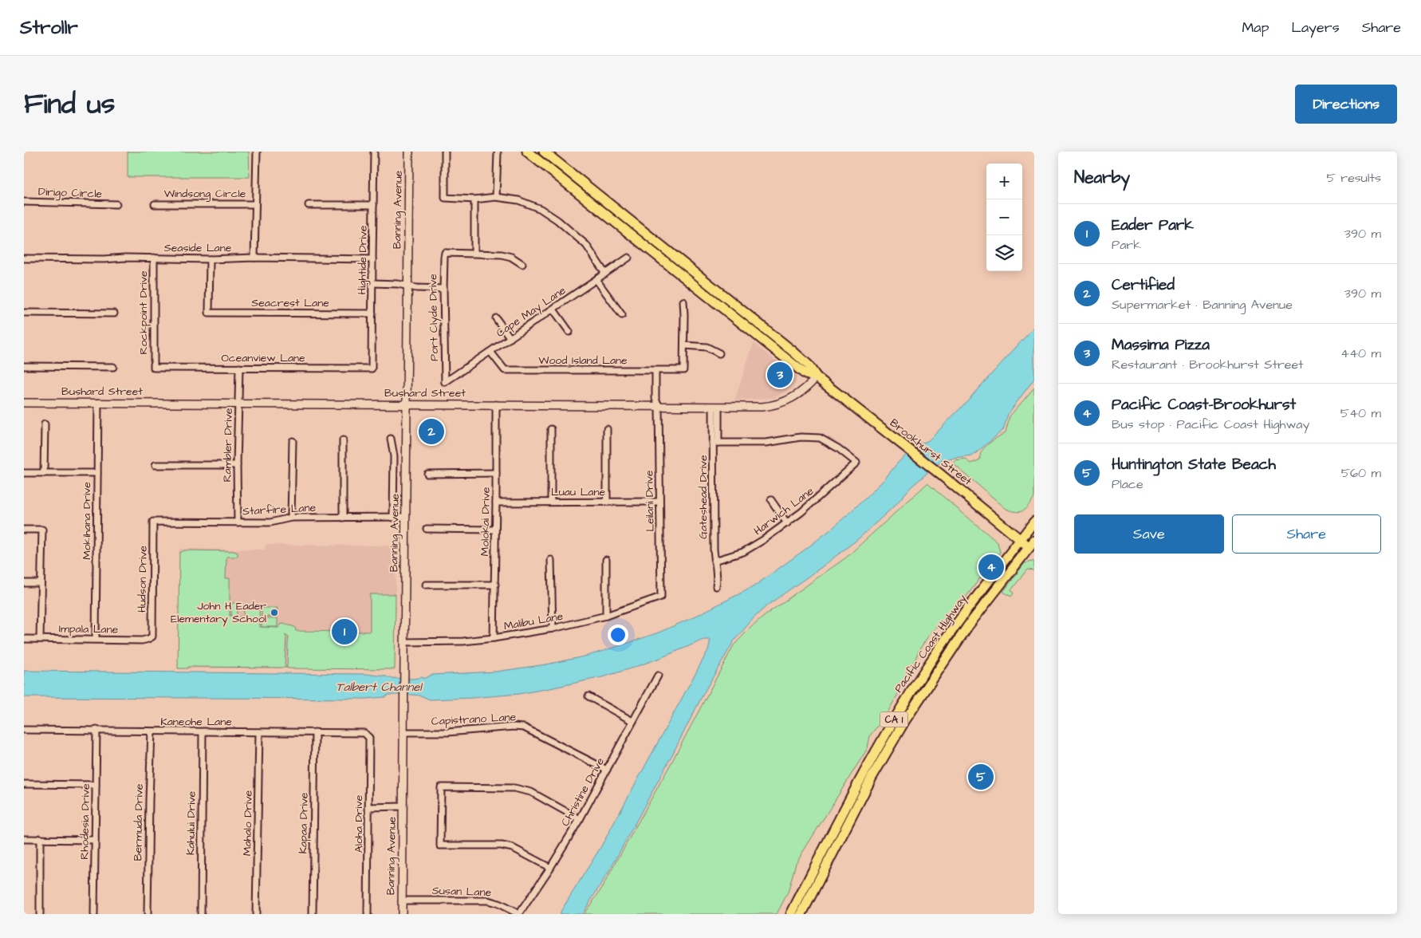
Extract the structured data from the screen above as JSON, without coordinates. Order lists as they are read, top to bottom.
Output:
{
  "streets": {
    "main road": ["Brookhurst Street", "Pacific Coast Highway", "CA 1"],
    "street": [
      "Dirigo Circle",
      "Windsong Circle",
      "Banning Avenue",
      "Seaside Lane",
      "Hightide Drive",
      "Seacrest Lane",
      "Cape May Lane",
      "Rockpoint Drive",
      "Port Clyde Drive",
      "Oceanview Lane",
      "Wood Island Lane",
      "Bushard Street",
      "Rambler Drive",
      "Luau Lane",
      "Gateshead Drive",
      "Leilani Drive",
      "Starfire Lane",
      "Harwich Lane",
      "Mokihana Drive",
      "Molokai Drive",
      "Hudson Drive",
      "Malibu Lane",
      "Impala Lane",
      "Capistrano Lane",
      "Kaneohe Lane",
      "Christine Drive",
      "Rhodesia Drive",
      "Bermuda Drive",
      "Kahului Drive",
      "Mahalo Drive",
      "Kapaa Drive",
      "Aloha Drive",
      "Susan Lane"
    ]
  },
  "crossings": [
    ["Banning Avenue", "Bushard Street"],
    ["Banning Avenue", "Starfire Lane"],
    ["Banning Avenue", "Malibu Lane"],
    ["Banning Avenue", "Capistrano Lane"],
    ["Banning Avenue", "Susan Lane"],
    ["Seaside Lane", "Hightide Drive"],
    ["Seaside Lane", "Seacrest Lane"],
    ["Seaside Lane", "Rockpoint Drive"],
    ["Hightide Drive", "Seacrest Lane"],
    ["Hightide Drive", "Oceanview Lane"],
    ["Cape May Lane", "Port Clyde Drive"],
    ["Cape May Lane", "Wood Island Lane"],
    ["Rockpoint Drive", "Oceanview Lane"],
    ["Oceanview Lane", "Rambler Drive"],
    ["Wood Island Lane", "Leilani Drive"],
    ["Bushard Street", "Rambler Drive"],
    ["Bushard Street", "Brookhurst Street"],
    ["Bushard Street", "Gateshead Drive"],
    ["Bushard Street", "Leilani Drive"],
    ["Bushard Street", "Mokihana Drive"],
    ["Bushard Street", "Molokai Drive"],
    ["Rambler Drive", "Starfire Lane"],
    ["Brookhurst Street", "Pacific Coast Highway"],
    ["Luau Lane", "Leilani Drive"],
    ["Luau Lane", "Molokai Drive"],
    ["Gateshead Drive", "Harwich Lane"],
    ["Leilani Drive", "Malibu Lane"],
    ["Starfire Lane", "Hudson Drive"],
    ["Mokihana Drive", "Impala Lane"],
    ["Molokai Drive", "Malibu Lane"],
    ["Hudson Drive", "Impala Lane"],
    ["Capistrano Lane", "Christine Drive"],
    ["Kaneohe Lane", "Rhodesia Drive"],
    ["Kaneohe Lane", "Bermuda Drive"],
    ["Kaneohe Lane", "Kahului Drive"],
    ["Kaneohe Lane", "Mahalo Drive"],
    ["Kaneohe Lane", "Kapaa Drive"],
    ["Kaneohe Lane", "Aloha Drive"],
    ["Christine Drive", "Susan Lane"]
  ],
  "water": ["Talbert Channel"],
  "places": ["John H Eader Elementary School"],
  "page": {
    "header": "Strollr",
    "nav": ["Map", "Layers", "Share"],
    "title": "Find us",
    "buttons": [
      "Directions",
      ["Save", "Share"]
    ],
    "heading": ["Nearby", "5 results"],
    "map_buttons": ["+", "−"],
    "list": [
      {
        "mark": "1",
        "name": "Eader Park",
        "note": "Park",
        "value": "390 m"
      },
      {
        "mark": "2",
        "name": "Certified",
        "note": "Supermarket · Banning Avenue",
        "value": "390 m"
      },
      {
        "mark": "3",
        "name": "Massima Pizza",
        "note": "Restaurant · Brookhurst Street",
        "value": "440 m"
      },
      {
        "mark": "4",
        "name": "Pacific Coast-Brookhurst",
        "note": "Bus stop · Pacific Coast Highway",
        "value": "540 m"
      },
      {
        "mark": "5",
        "name": "Huntington State Beach",
        "note": "Place",
        "value": "560 m"
      }
    ],
    "pins": [
      "3",
      "2",
      "4",
      "1",
      "5"
    ]
  }
}
